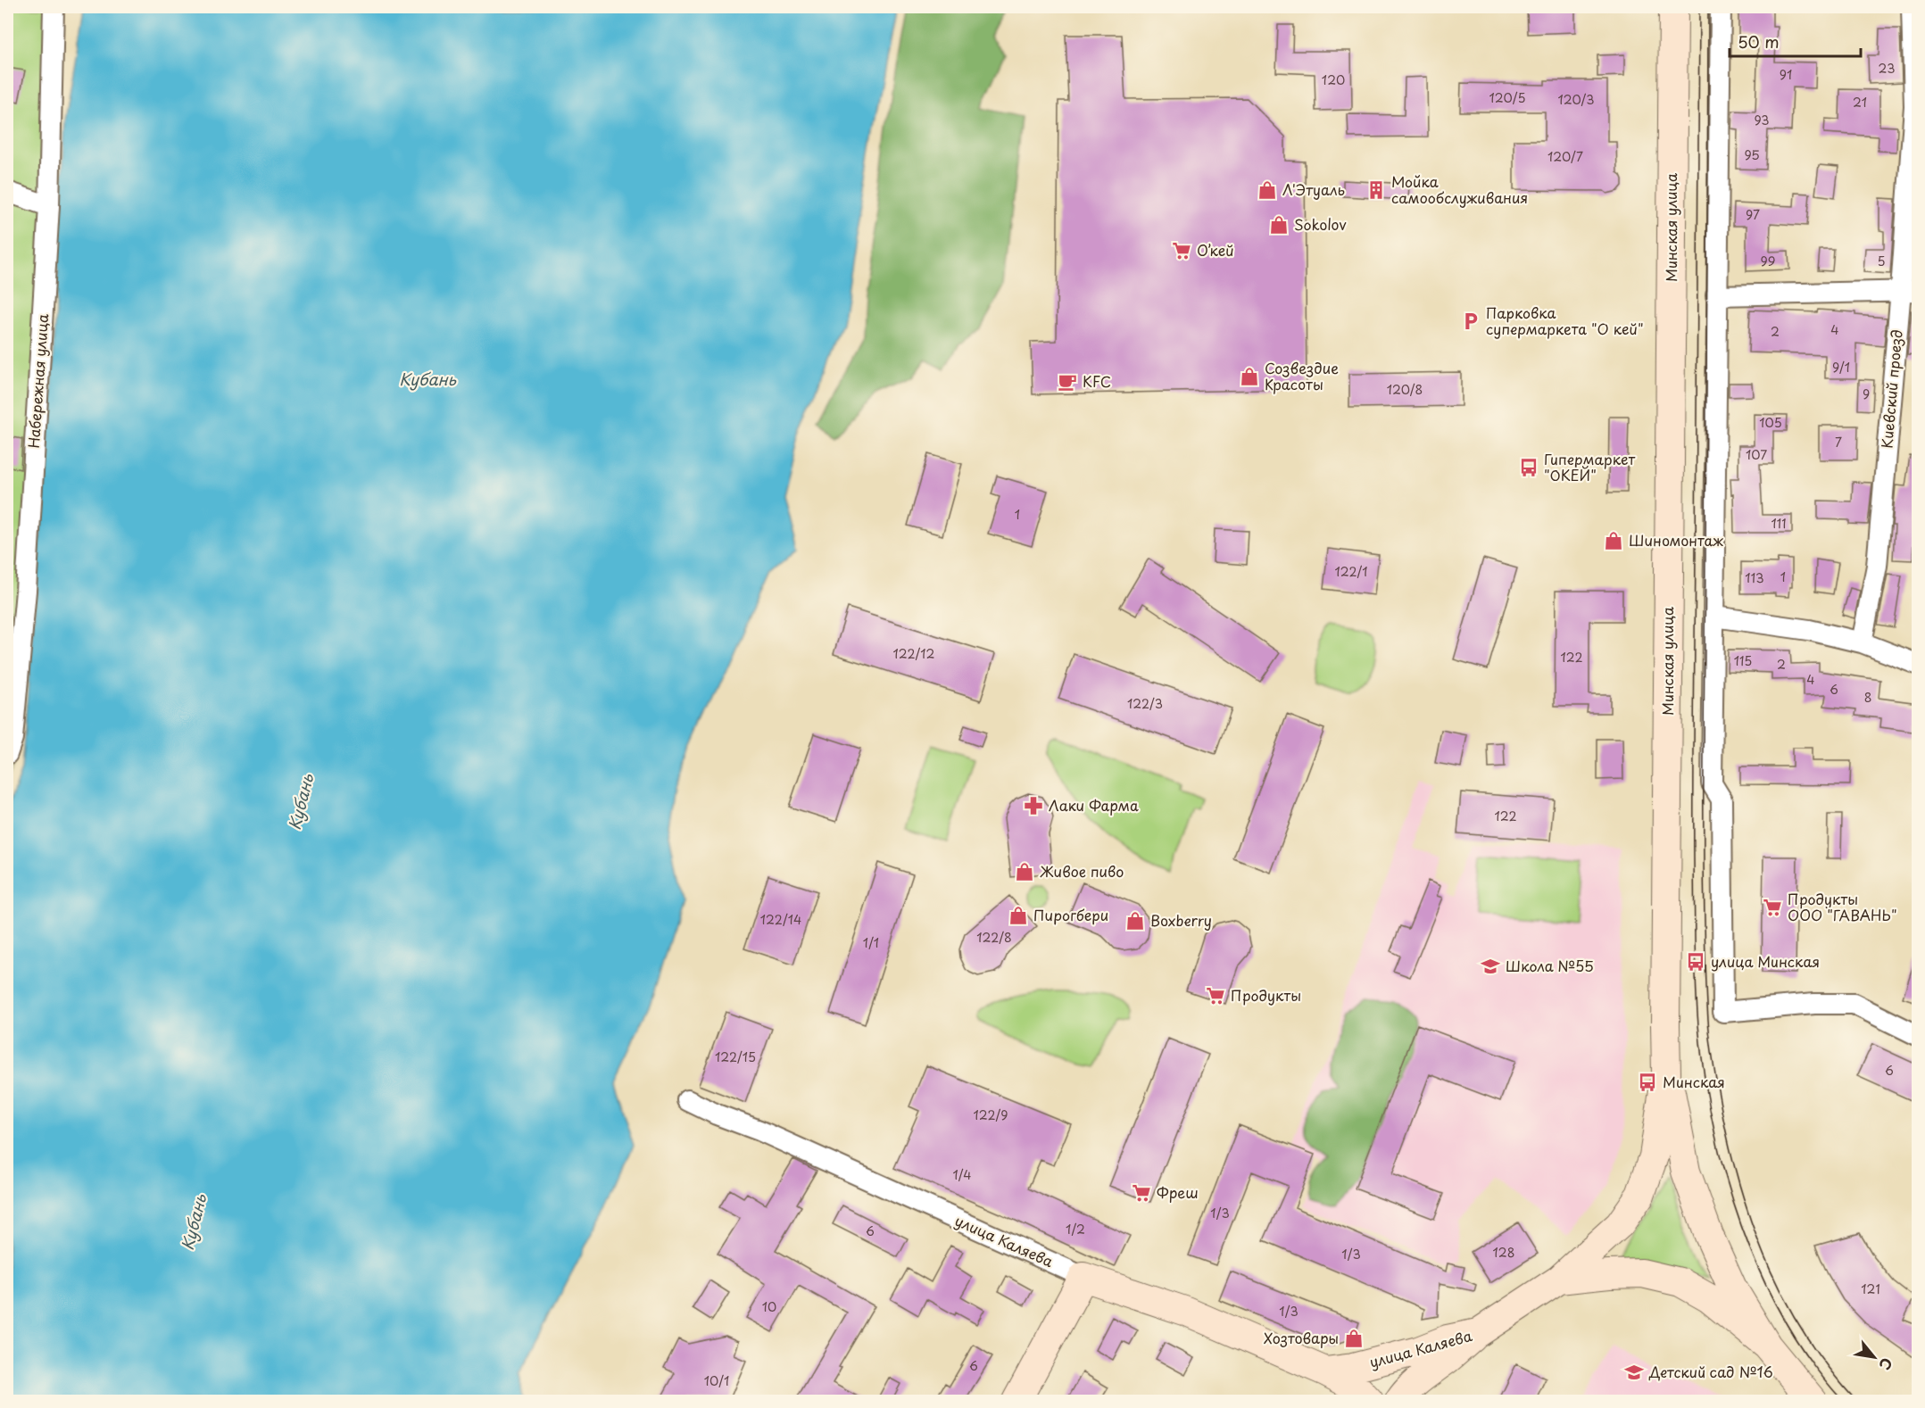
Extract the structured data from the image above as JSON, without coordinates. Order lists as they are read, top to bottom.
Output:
{
  "streets": {
    "main road": ["Минская улица", "улица Каляева"],
    "street": ["Набережная улица", "Киевский проезд"]
  },
  "crossings": [
    ["Минская улица", "улица Каляева"]
  ],
  "water": ["Кубань"],
  "places": {
    "shop": [
      "Л'Этуаль",
      "Sokolov",
      "Созвездие Красоты",
      "Шиномонтаж",
      "Живое пиво",
      "Пирогбери",
      "Boxberry",
      "Хозтовары"
    ],
    "building": ["Мойка самообслуживания"],
    "supermarket": [
      "О’кей",
      "Продукты ООО \"ГАВАНЬ\"",
      "Продукты",
      "Фреш"
    ],
    "parking": ["Парковка супермаркета \"О кей\""],
    "cafe": ["KFC"],
    "bus stop": ["Гипермаркет \"ОКЕЙ\"", "улица Минская", "Минская"],
    "pharmacy": ["Лаки Фарма"],
    "school or university": ["Школа №55", "Детский сад №16"]
  },
  "house_numbers": [
    "23",
    "91",
    "120",
    "120/5",
    "120/3",
    "21",
    "93",
    "95",
    "120/7",
    "97",
    "99",
    "5",
    "4",
    "2",
    "9/1",
    "120/8",
    "9",
    "105",
    "7",
    "107",
    "1",
    "111",
    "122/1",
    "1",
    "113",
    "122/12",
    "122",
    "115",
    "2",
    "4",
    "6",
    "8",
    "122/3",
    "122",
    "122/14",
    "122/8",
    "1/1",
    "122/15",
    "6",
    "122/9",
    "1/4",
    "1/3",
    "1/2",
    "6",
    "128",
    "1/3",
    "121",
    "10",
    "1/3",
    "6",
    "10/1"
  ],
  "scale_bar": "50 m",
  "north": "bottom right"
}
